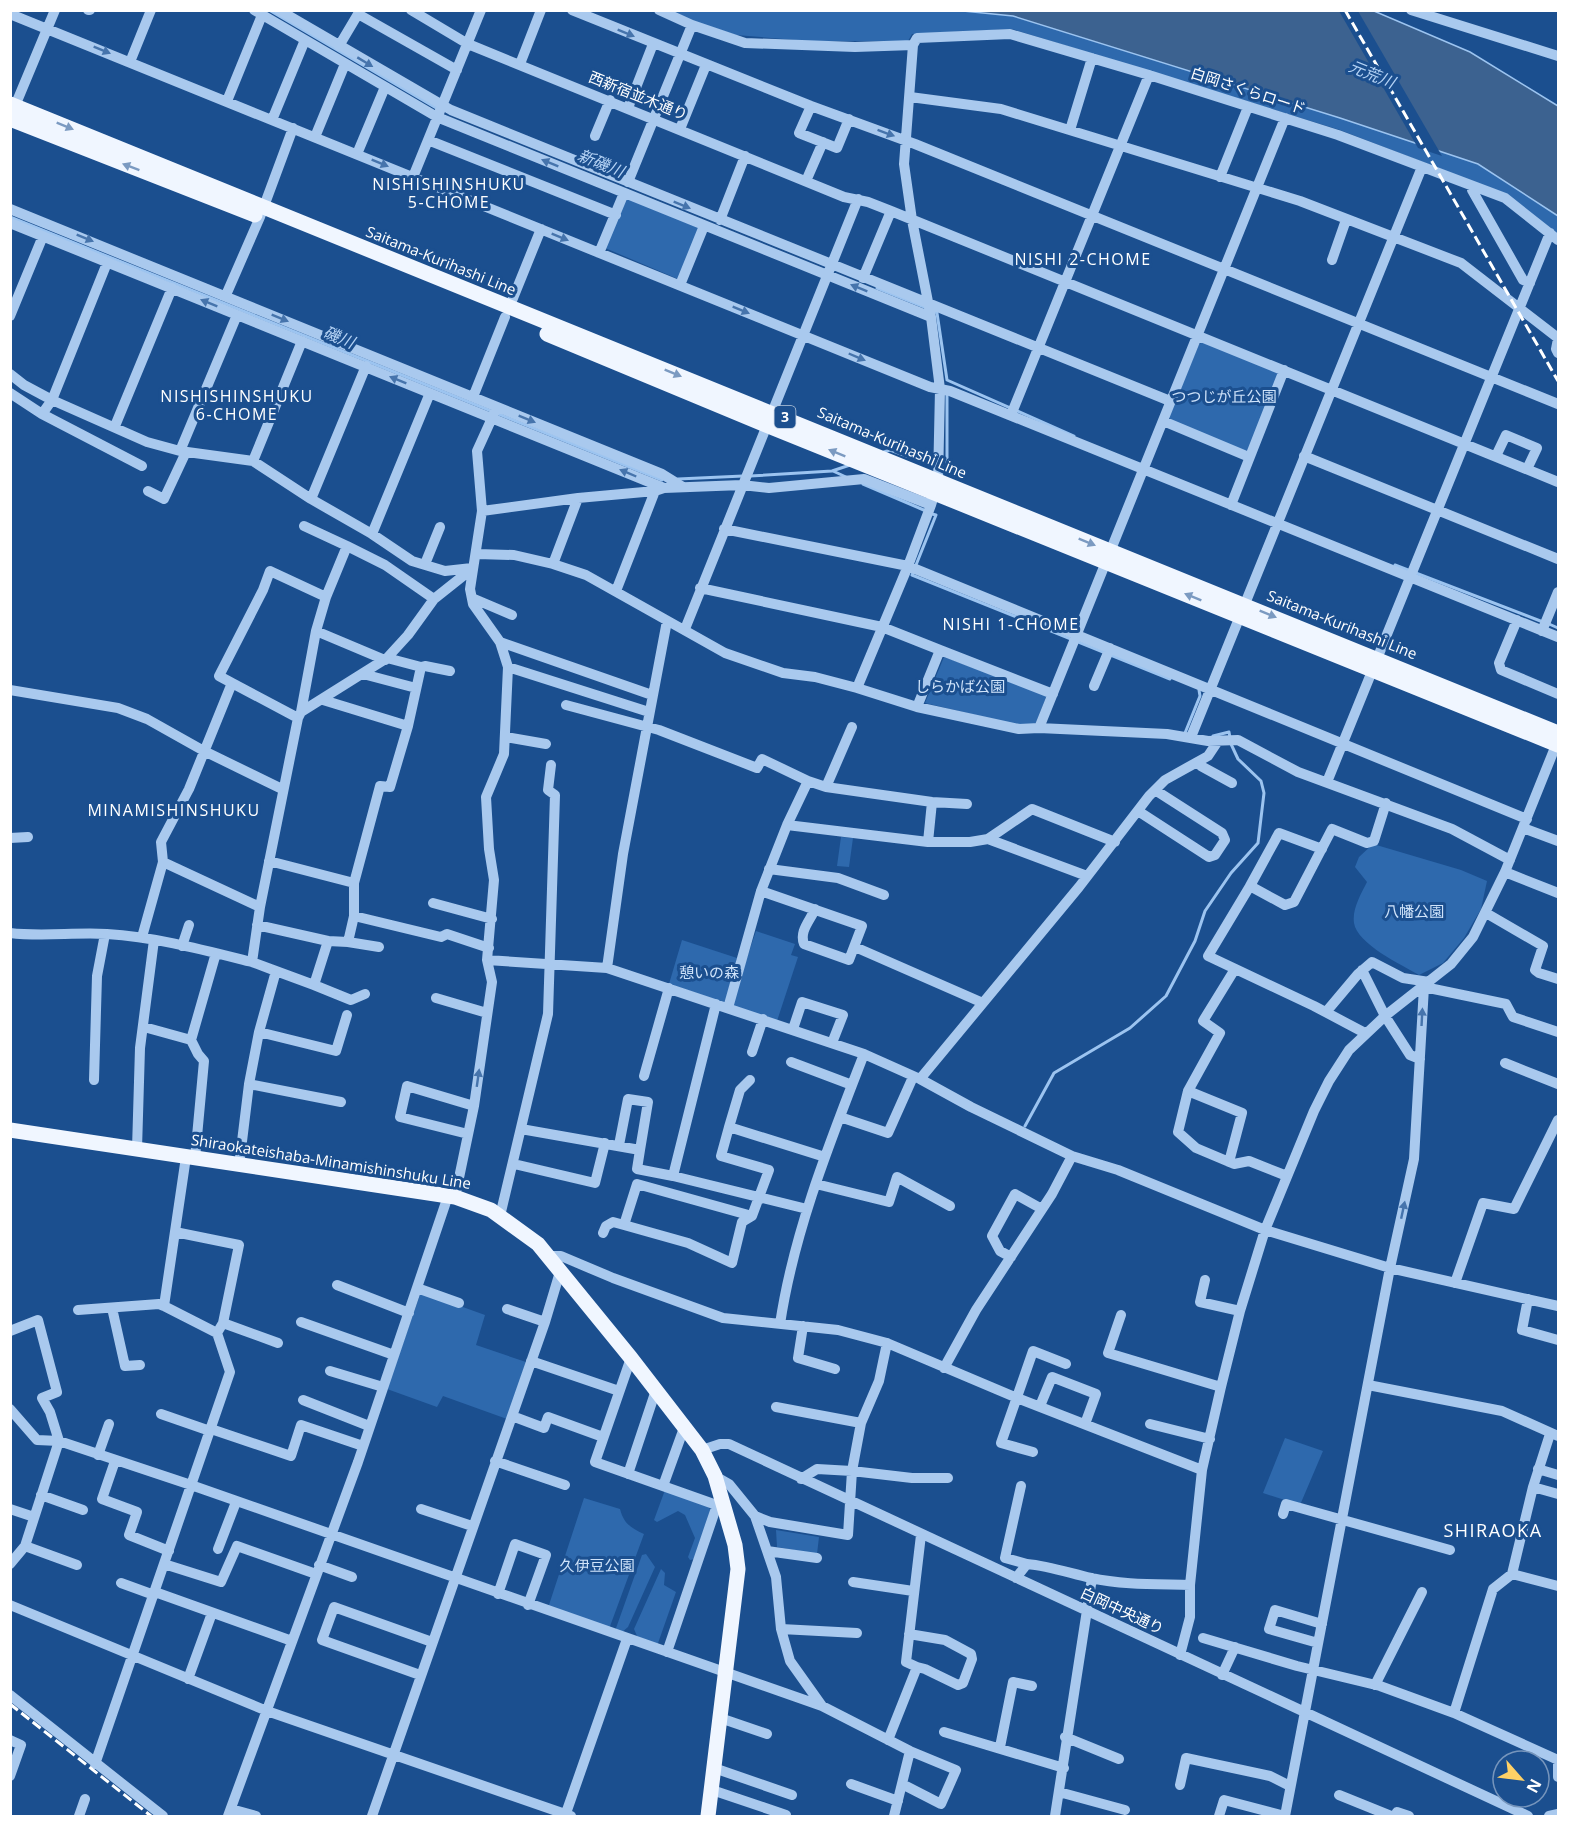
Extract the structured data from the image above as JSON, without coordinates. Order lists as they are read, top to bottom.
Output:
{
  "streets": {
    "main road": ["Saitama-Kurihashi Line", "3", "Shiraokateishaba-Minamishinshuku Line"],
    "street": ["白岡さくらロード", "西新宿並木通り", "白岡中央通り"]
  },
  "crossings": [
    ["Shiraokateishaba-Minamishinshuku Line", "白岡中央通り"]
  ],
  "districts": [
    "NISHISHINSHUKU 5-CHOME",
    "NISHI 2-CHOME",
    "NISHISHINSHUKU 6-CHOME",
    "NISHI 1-CHOME",
    "MINAMISHINSHUKU",
    "SHIRAOKA"
  ],
  "water": ["元荒川", "新磯川", "磯川"],
  "parks": [
    "つつじが丘公園",
    "しらかば公園",
    "八幡公園",
    "憩いの森",
    "久伊豆公園"
  ],
  "north": "bottom right"
}
